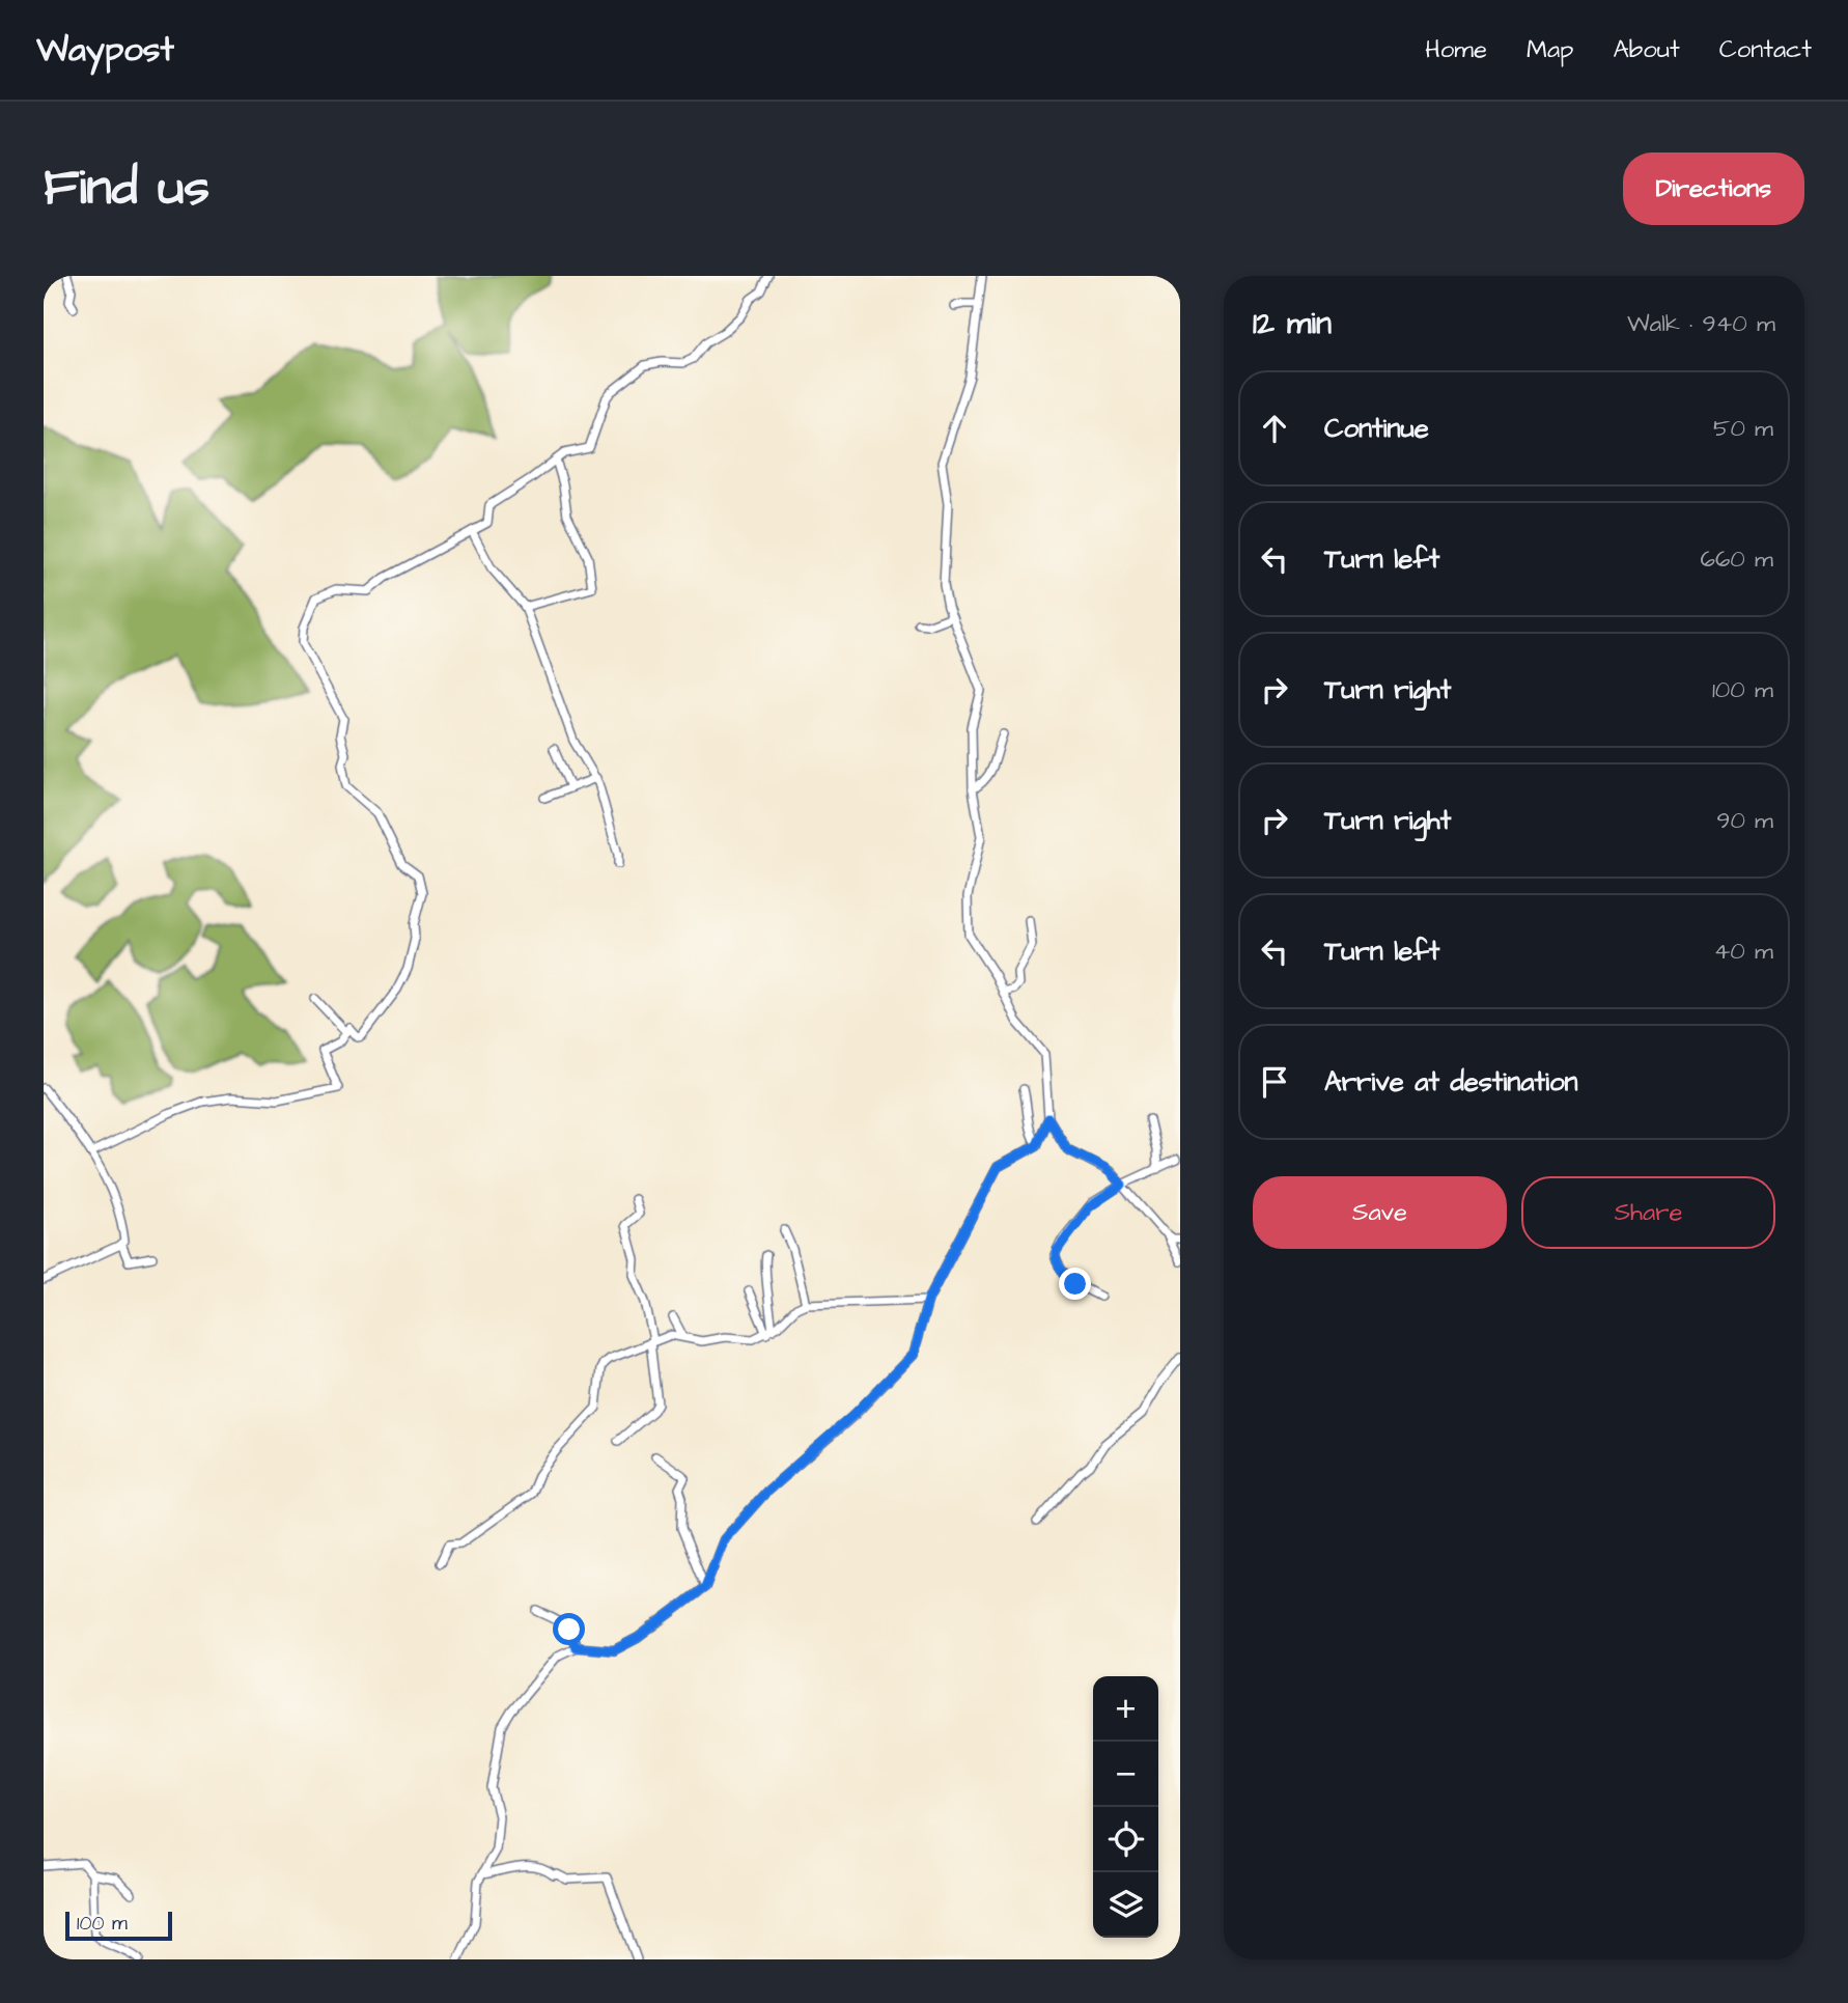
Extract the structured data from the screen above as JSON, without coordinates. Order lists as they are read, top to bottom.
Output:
{
  "scale_bar": "100 m",
  "page": {
    "header": "Waypost",
    "nav": [
      "Home",
      "Map",
      "About",
      "Contact"
    ],
    "buttons": [
      "Directions",
      ["Save", "Share"]
    ],
    "title": "Find us",
    "heading": ["12 min", "Walk · 940 m"],
    "list": [
      ["Continue", "50 m"],
      ["Turn left", "660 m"],
      ["Turn right", "100 m"],
      ["Turn right", "90 m"],
      ["Turn left", "40 m"],
      "Arrive at destination"
    ],
    "map_buttons": ["+", "−"],
    "scale": "100 m"
  }
}
